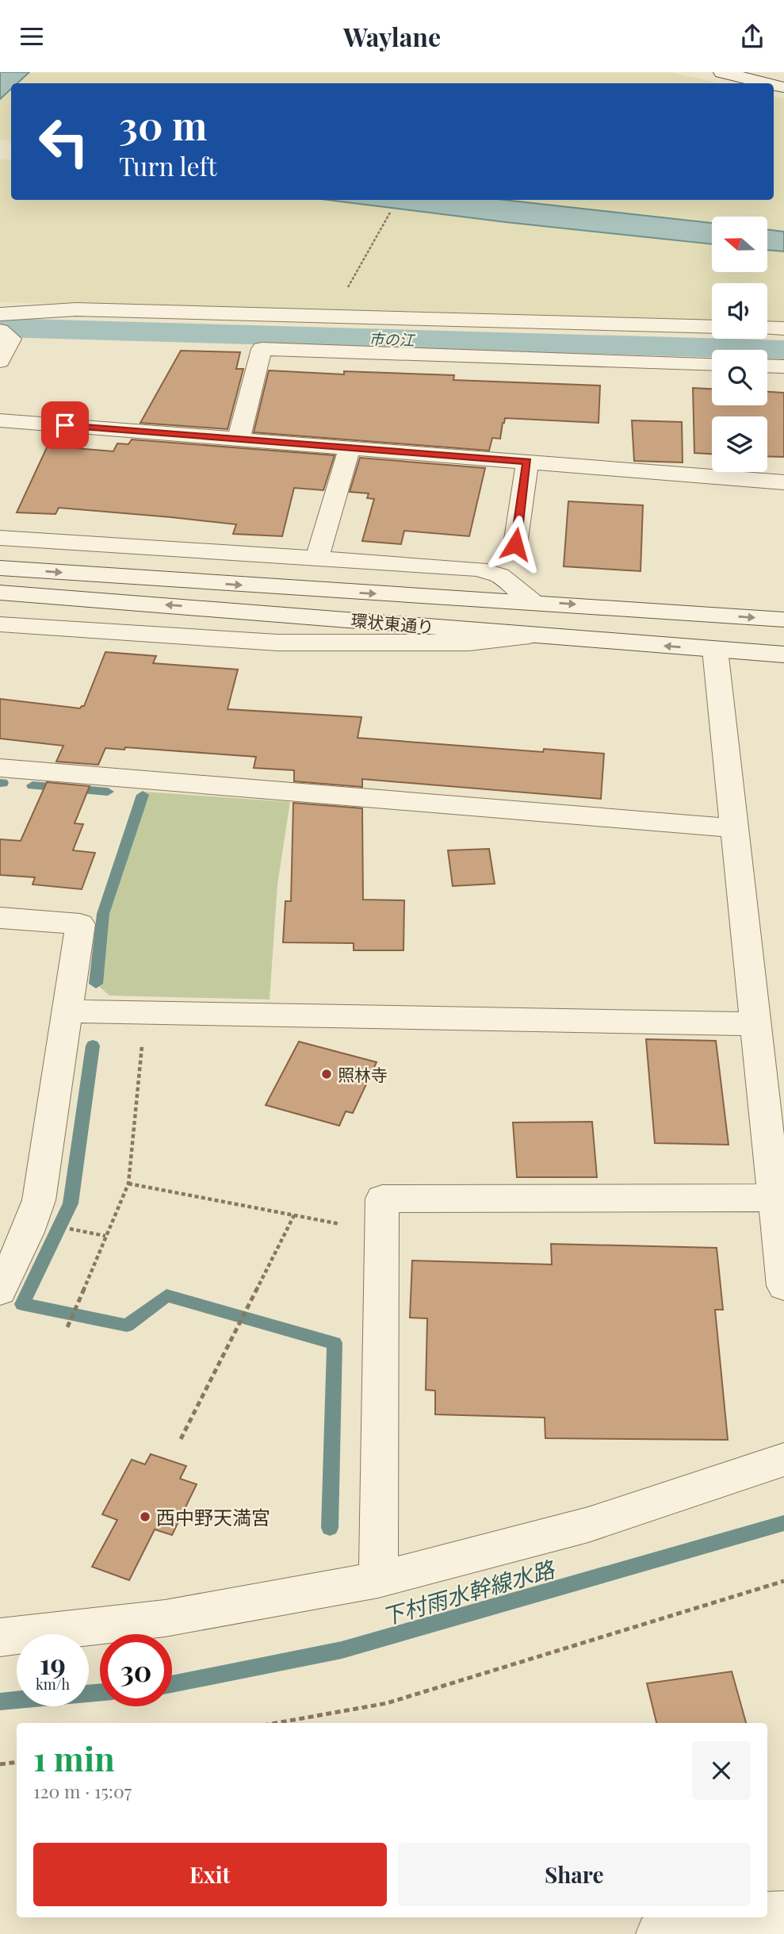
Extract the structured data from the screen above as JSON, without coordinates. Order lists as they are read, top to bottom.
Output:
{
  "streets": {
    "street": ["環状東通り"]
  },
  "water": ["市の江", "下村雨水幹線水路"],
  "places": ["照林寺", "西中野天満宮"],
  "north": "left",
  "page": {
    "header": "Waylane",
    "turn": ["30 m", "Turn left"],
    "speed": "19 km/h",
    "limit": "30",
    "heading": ["1 min", "120 m · 15:07"],
    "buttons": ["Exit", "Share"]
  }
}
